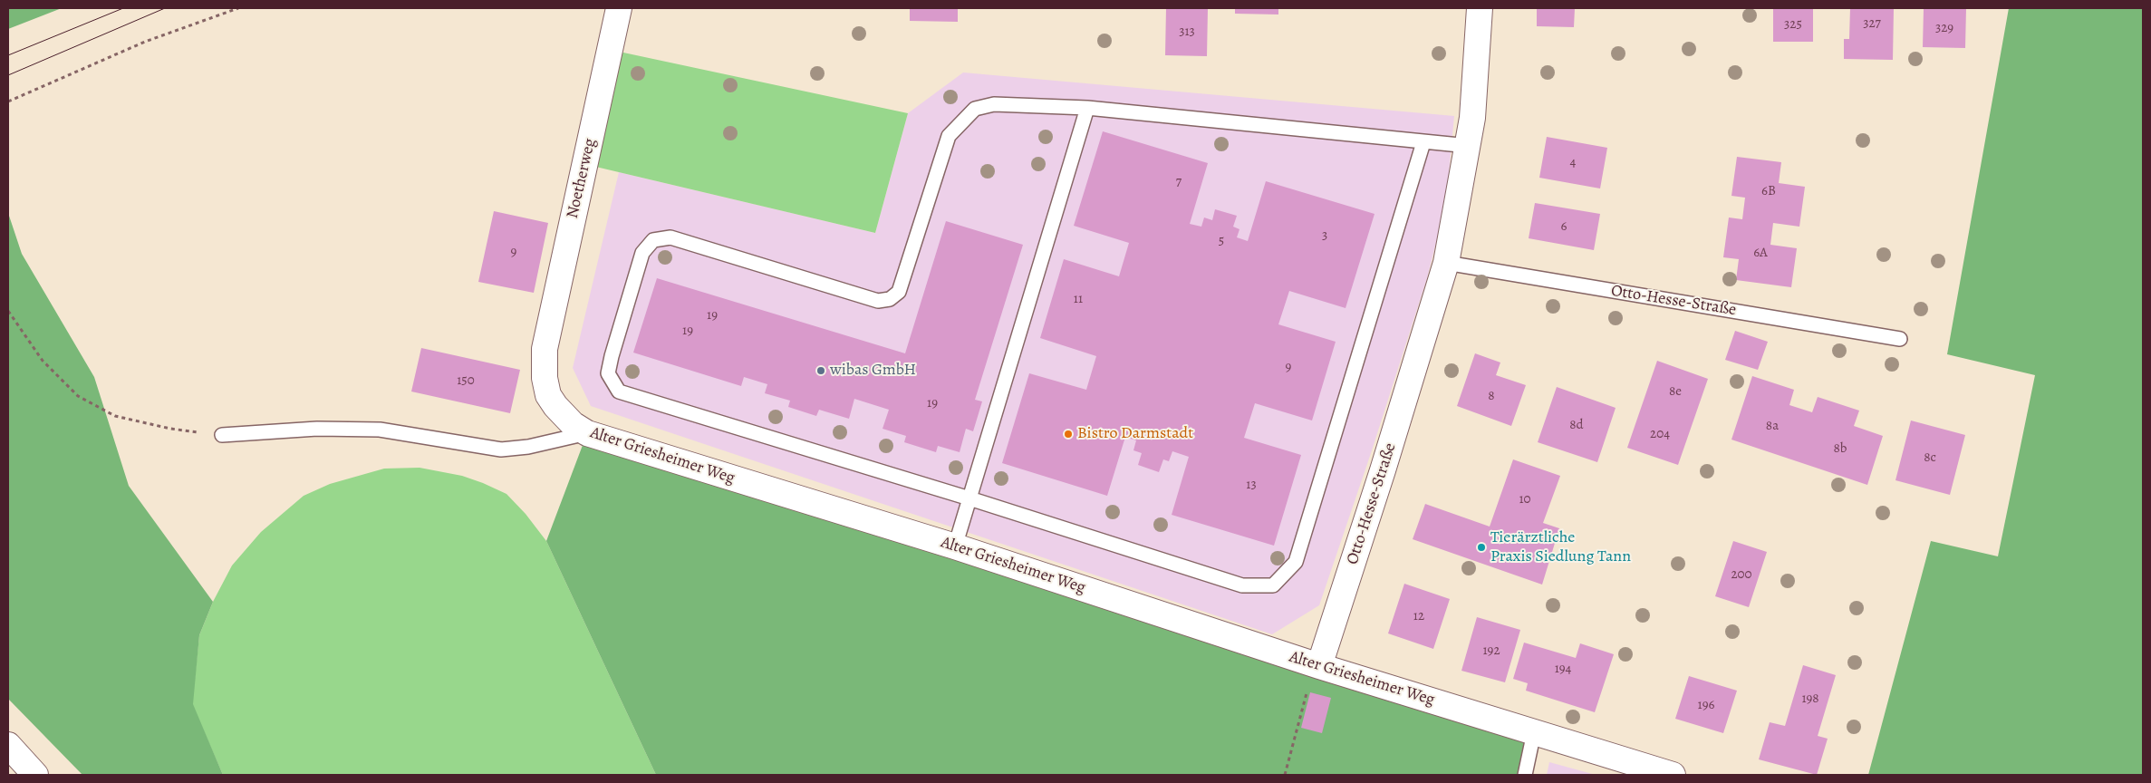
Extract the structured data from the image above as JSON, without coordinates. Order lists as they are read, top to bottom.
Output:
{
  "streets": {
    "main road": ["Noetherweg", "Otto-Hesse-Straße", "Alter Griesheimer Weg"]
  },
  "crossings": [
    ["Noetherweg", "Alter Griesheimer Weg"],
    ["Otto-Hesse-Straße", "Alter Griesheimer Weg"]
  ],
  "places": ["wibas GmbH", "Bistro Darmstadt", "Tierärztliche Praxis Siedlung Tann"],
  "house_numbers": [
    "327",
    "325",
    "329",
    "313",
    "4",
    "7",
    "6B",
    "6",
    "3",
    "5",
    "9",
    "6A",
    "11",
    "19",
    "19",
    "9",
    "150",
    "8e",
    "8",
    "19",
    "8d",
    "8a",
    "204",
    "8b",
    "8c",
    "13",
    "10",
    "200",
    "12",
    "192",
    "194",
    "198",
    "196"
  ]
}
